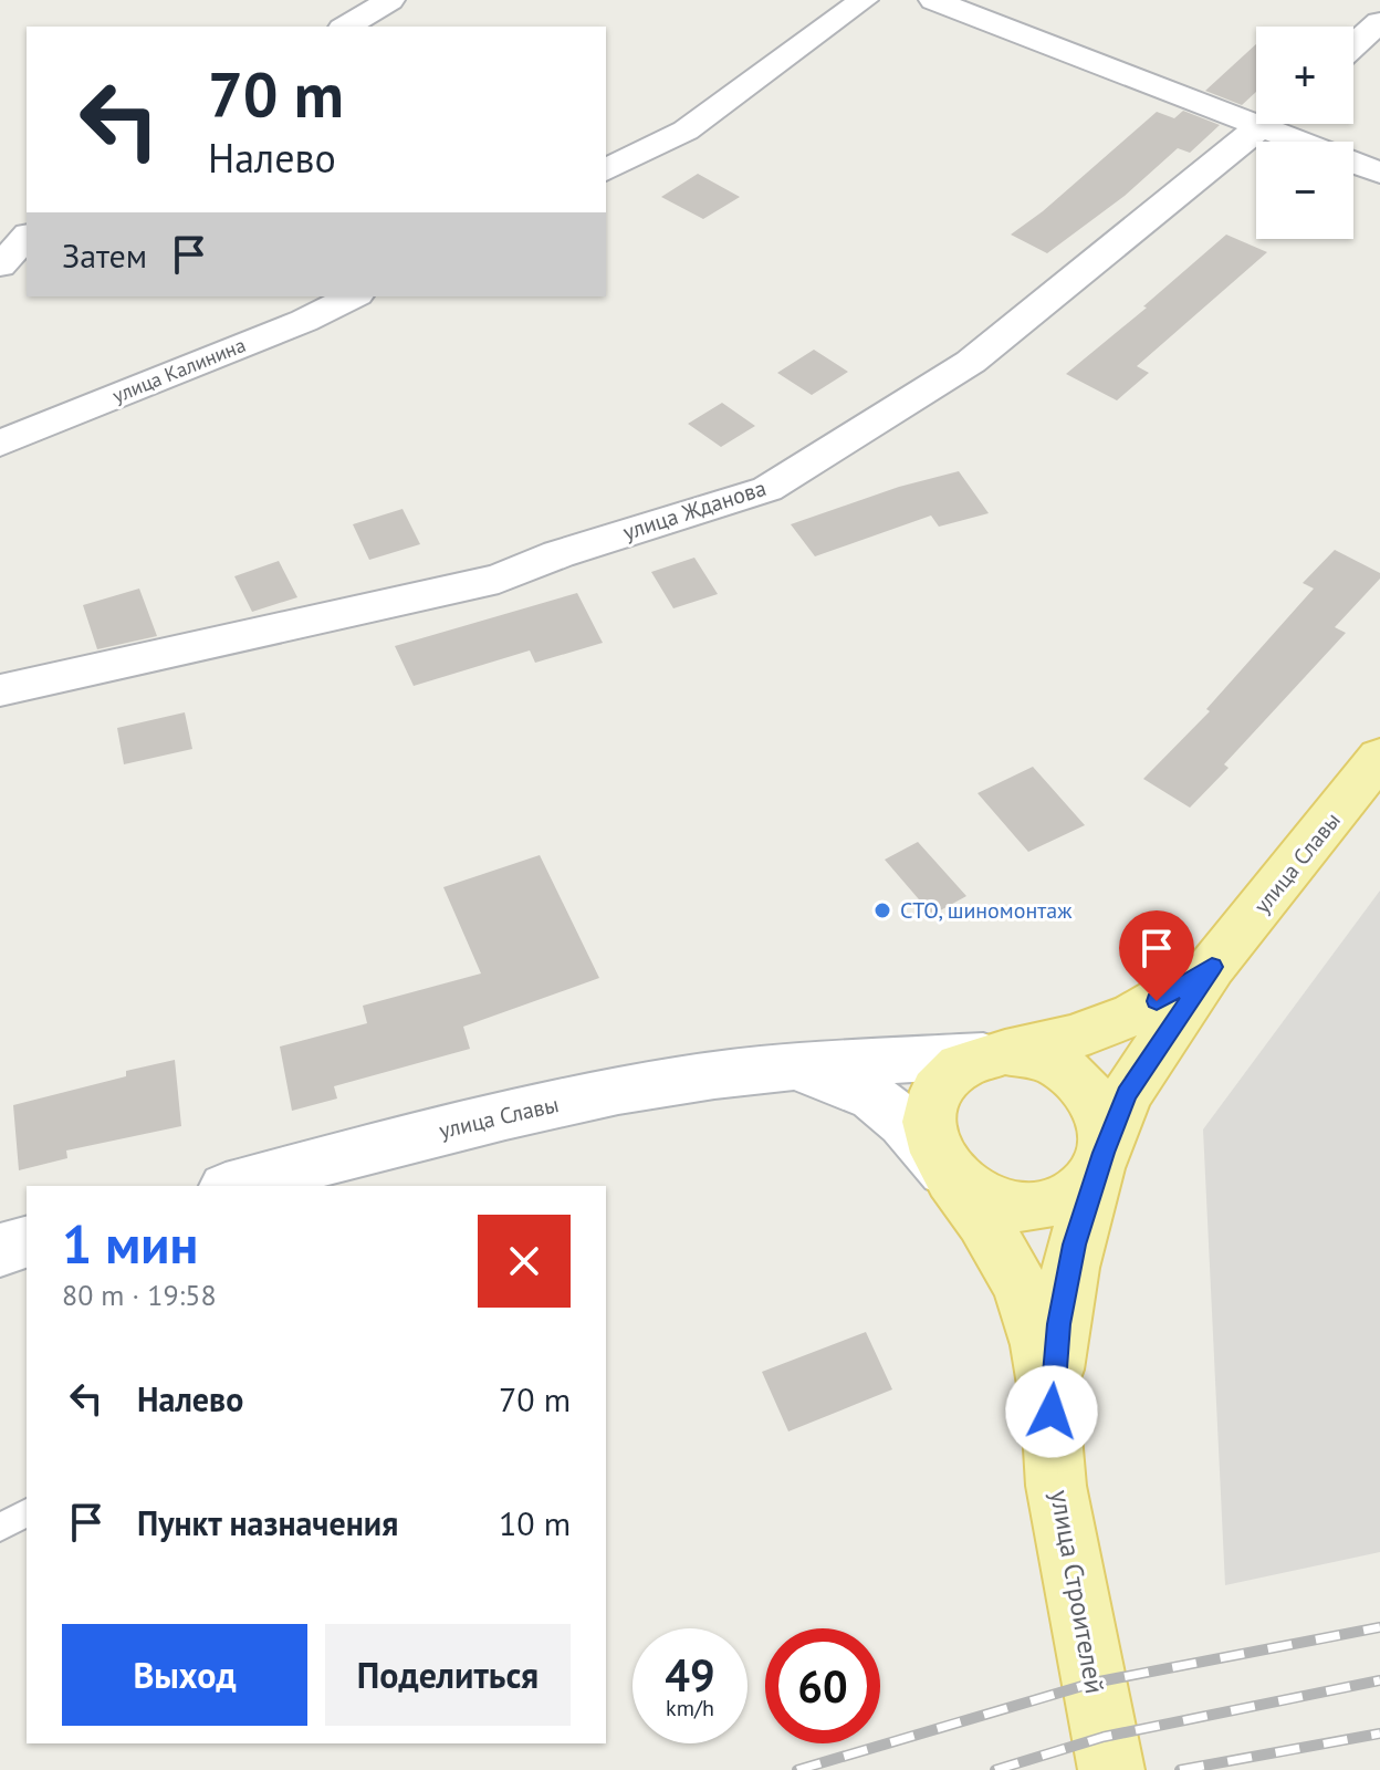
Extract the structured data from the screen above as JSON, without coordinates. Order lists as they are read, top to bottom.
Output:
{
  "streets": {
    "main road": ["улица Славы", "улица Строителей"],
    "street": ["улица Калинина", "улица Жданова"]
  },
  "crossings": [
    ["улица Славы", "улица Строителей"]
  ],
  "places": ["СТО, шиномонтаж"],
  "page": {
    "map_buttons": ["+", "−"],
    "turn": ["70 m", "Налево"],
    "then": "Затем",
    "heading": ["1 мин", "80 m · 19:58"],
    "list": [
      {
        "name": "Налево",
        "value": "70 m"
      },
      {
        "name": "Пункт назначения",
        "value": "10 m"
      }
    ],
    "buttons": ["Выход", "Поделиться"],
    "speed": "49 km/h",
    "limit": "60"
  }
}
